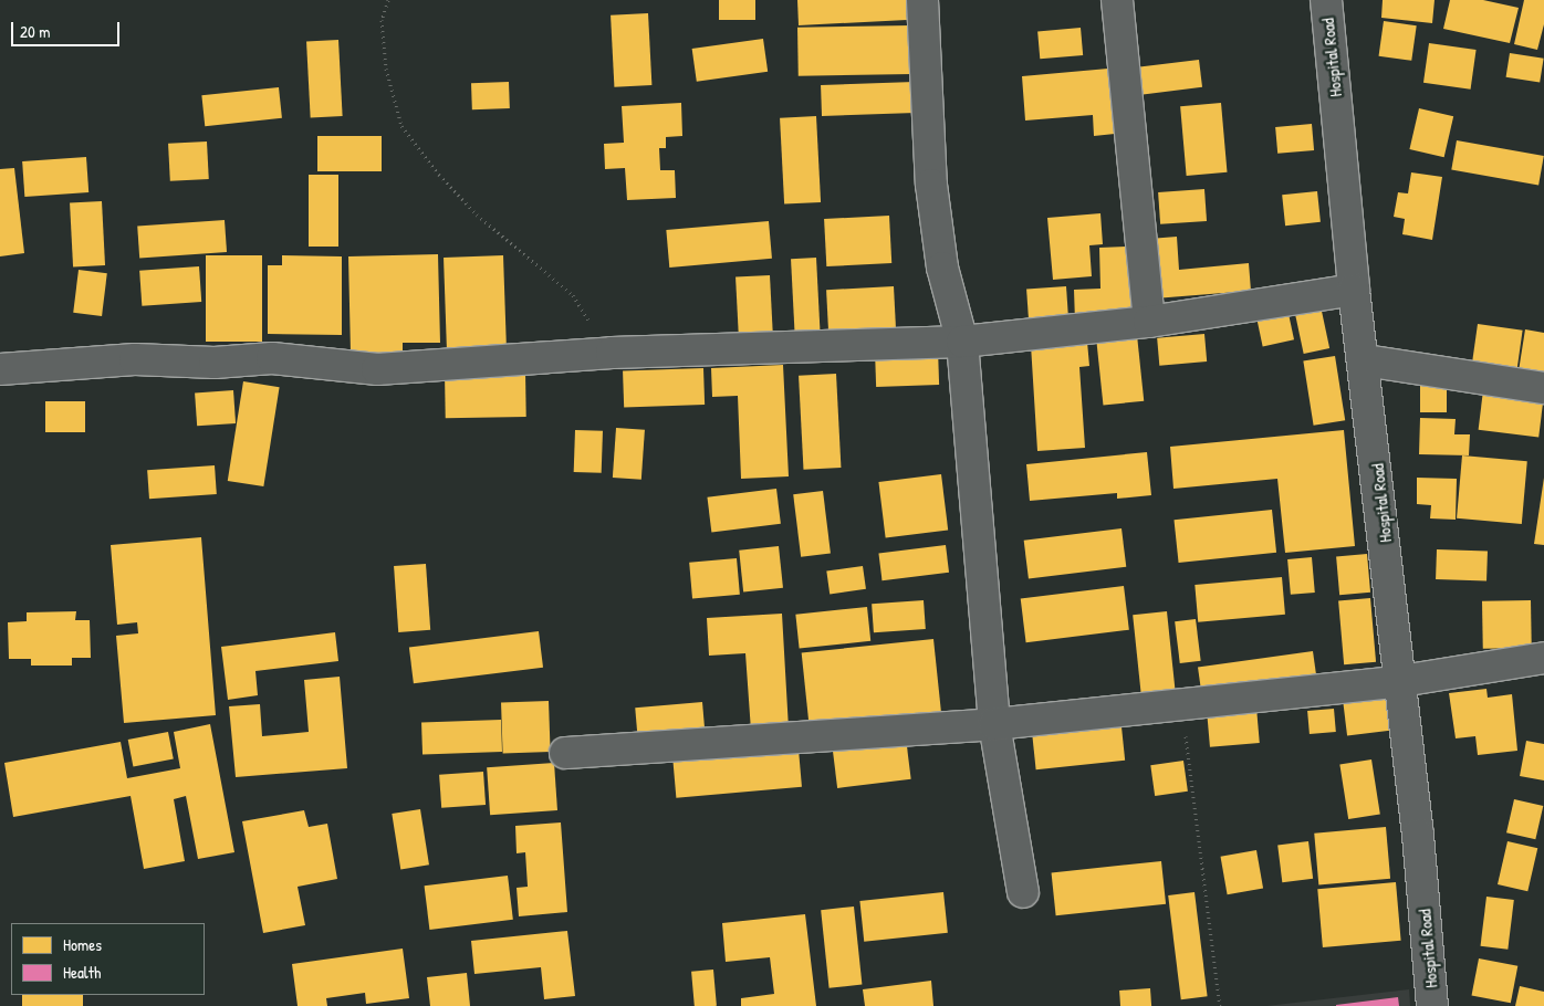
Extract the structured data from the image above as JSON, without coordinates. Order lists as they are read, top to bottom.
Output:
{
  "streets": {
    "street": ["Hospital Road"]
  },
  "legend": ["Homes", "Health"],
  "scale_bar": "20 m"
}
